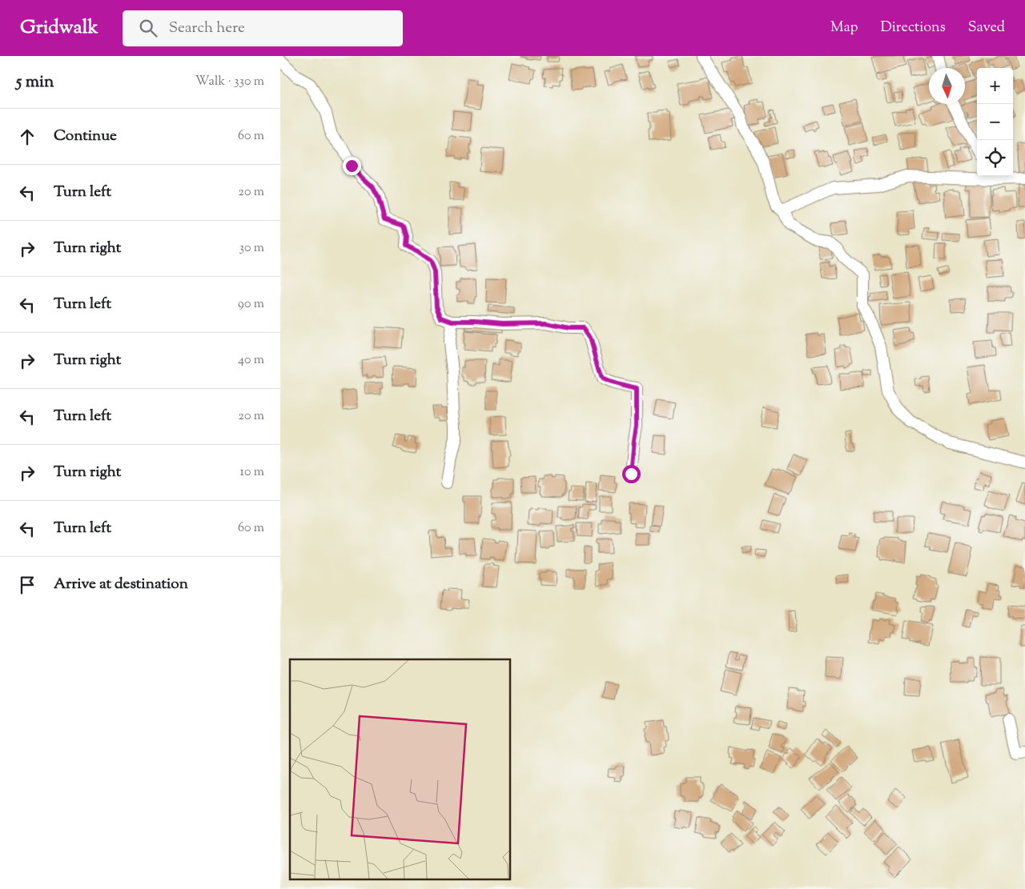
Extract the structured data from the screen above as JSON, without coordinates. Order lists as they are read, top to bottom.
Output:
{
  "north": "bottom",
  "page": {
    "header": "Gridwalk",
    "search": "Search here",
    "nav": ["Map", "Directions", "Saved"],
    "heading": ["5 min", "Walk · 330 m"],
    "map_buttons": ["+", "−"],
    "list": [
      ["Continue", "60 m"],
      ["Turn left", "20 m"],
      ["Turn right", "30 m"],
      ["Turn left", "90 m"],
      ["Turn right", "40 m"],
      ["Turn left", "20 m"],
      ["Turn right", "10 m"],
      ["Turn left", "60 m"],
      "Arrive at destination"
    ]
  }
}
